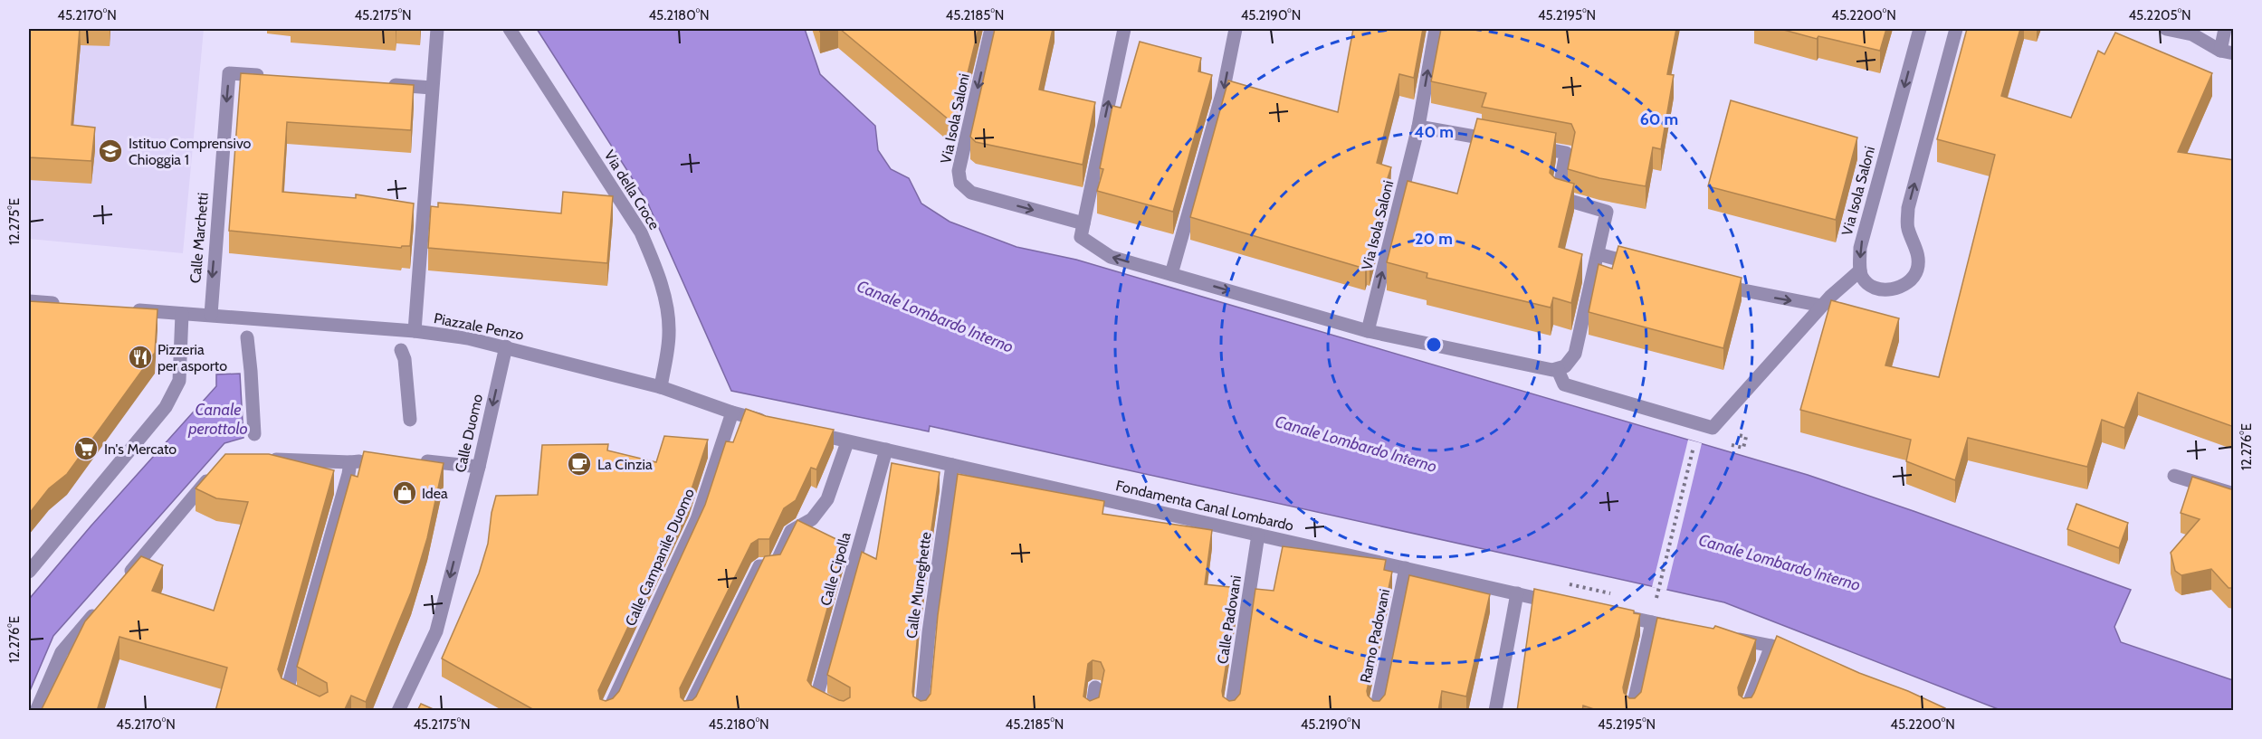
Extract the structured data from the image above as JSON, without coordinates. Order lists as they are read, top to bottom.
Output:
{
  "streets": {
    "street": [
      "Via Isola Saloni",
      "Via della Croce",
      "Calle Marchetti",
      "Piazzale Penzo",
      "Calle Duomo",
      "Fondamenta Canal Lombardo",
      "Calle Campanile Duomo",
      "Calle Cipolla",
      "Calle Muneghette",
      "Calle Padovani",
      "Ramo Padovani"
    ]
  },
  "crossings": [
    ["Via della Croce", "Piazzale Penzo"],
    ["Calle Marchetti", "Piazzale Penzo"],
    ["Piazzale Penzo", "Calle Duomo"],
    ["Piazzale Penzo", "Calle Campanile Duomo"],
    ["Fondamenta Canal Lombardo", "Calle Cipolla"],
    ["Fondamenta Canal Lombardo", "Calle Muneghette"],
    ["Fondamenta Canal Lombardo", "Calle Padovani"],
    ["Fondamenta Canal Lombardo", "Ramo Padovani"]
  ],
  "one_way": ["Calle Marchetti", "Calle Duomo"],
  "water": ["Canale Lombardo Interno", "Canale perottolo"],
  "places": {
    "school or university": ["Istituo Comprensivo Chioggia 1"],
    "restaurant": ["Pizzeria per asporto"],
    "supermarket": ["In's Mercato"],
    "cafe": ["La Cinzia"],
    "shop": ["Idea"]
  },
  "coordinates": [
    "45.2170°N",
    "45.2175°N",
    "45.2180°N",
    "45.2185°N",
    "45.2190°N",
    "45.2195°N",
    "45.2200°N",
    "45.2205°N",
    "12.275°E",
    "12.276°E"
  ],
  "rings": ["60 m", "40 m", "20 m"]
}
